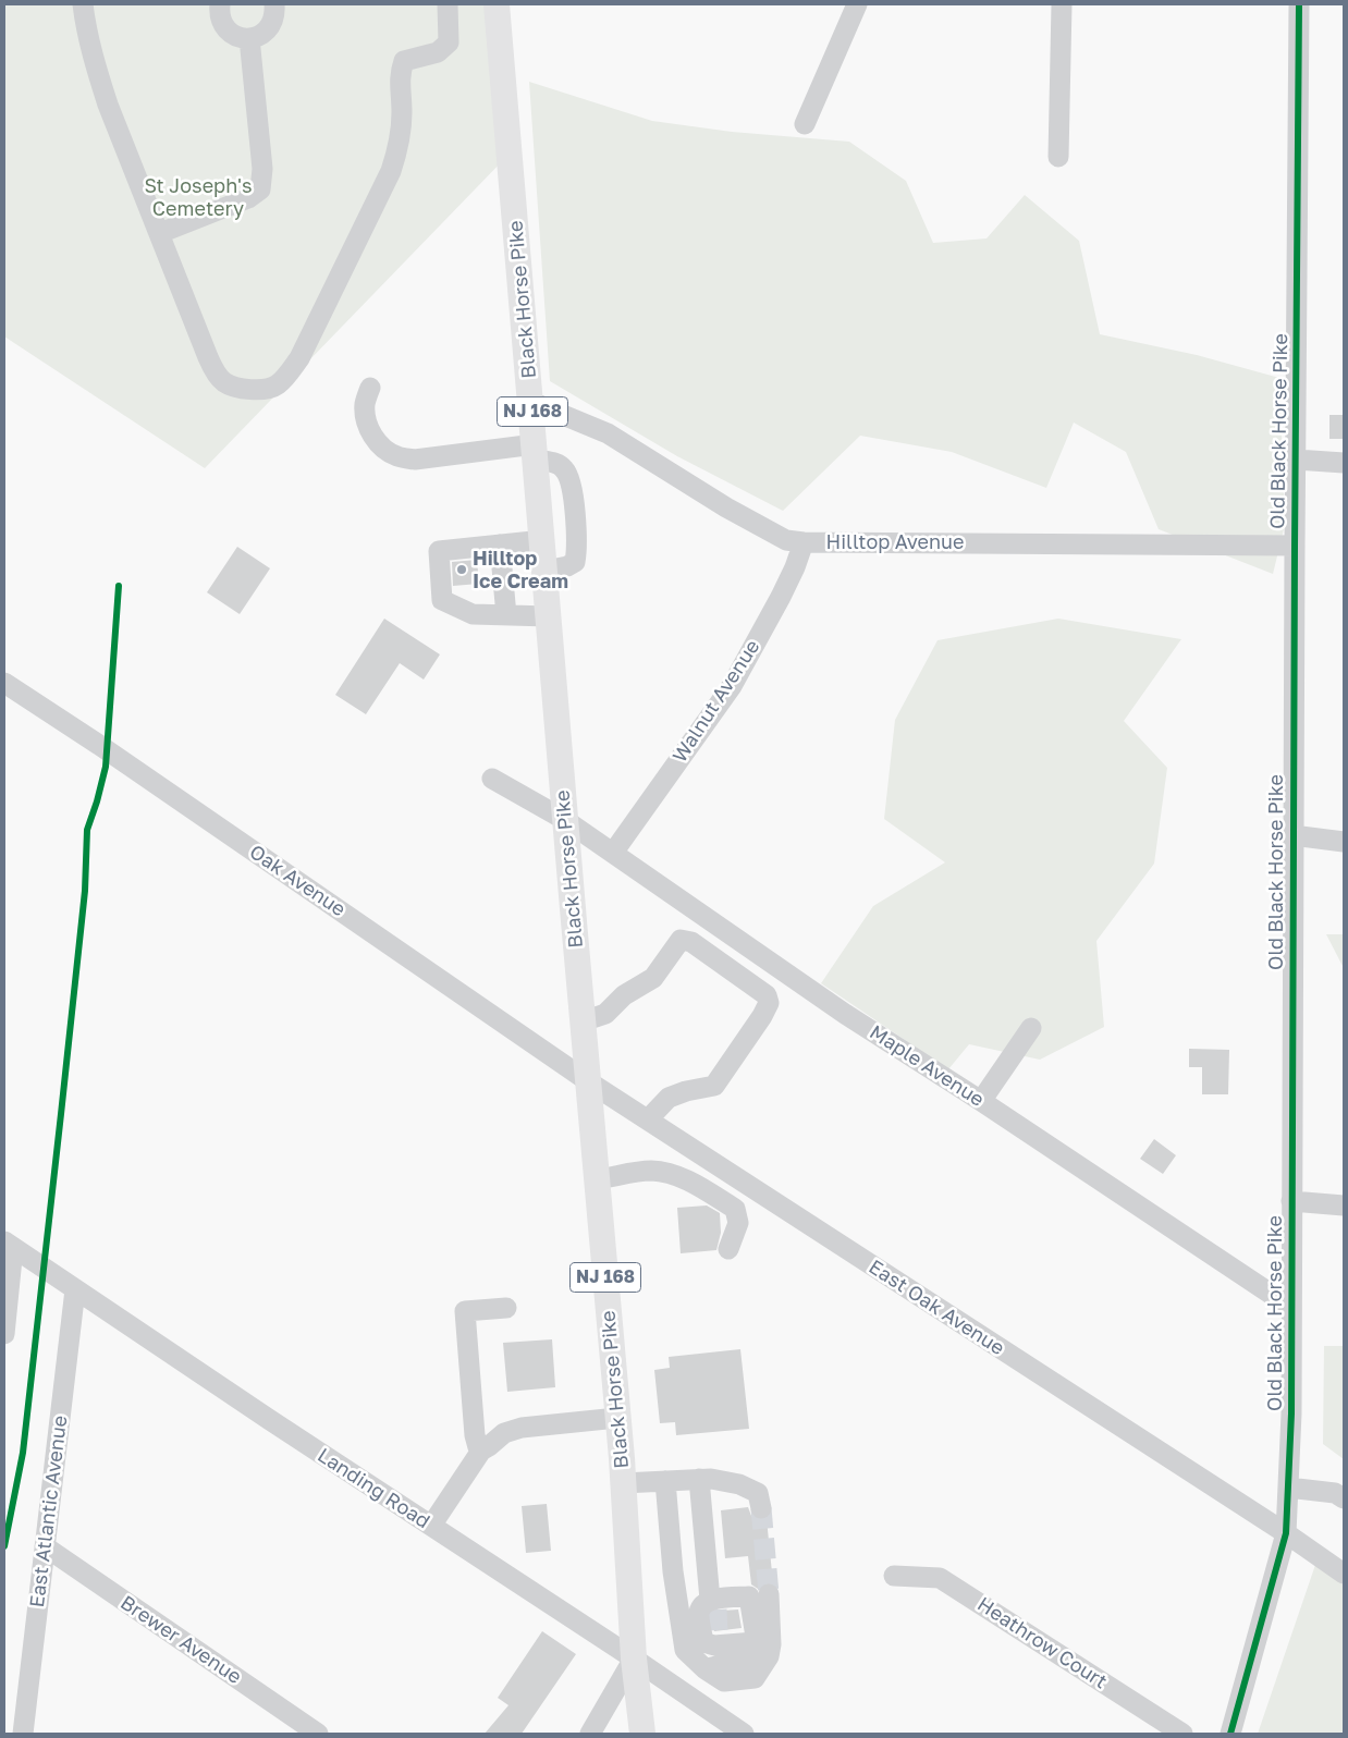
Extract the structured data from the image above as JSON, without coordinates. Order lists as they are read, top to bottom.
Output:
{
  "streets": {
    "main road": ["Black Horse Pike", "NJ 168"],
    "street": [
      "Old Black Horse Pike",
      "Hilltop Avenue",
      "Walnut Avenue",
      "Oak Avenue",
      "Maple Avenue",
      "East Oak Avenue",
      "Landing Road",
      "East Atlantic Avenue",
      "Brewer Avenue",
      "Heathrow Court"
    ]
  },
  "crossings": [
    ["Black Horse Pike", "Hilltop Avenue"],
    ["Black Horse Pike", "Oak Avenue"],
    ["Black Horse Pike", "Maple Avenue"],
    ["Black Horse Pike", "East Oak Avenue"],
    ["Black Horse Pike", "Landing Road"],
    ["Old Black Horse Pike", "Hilltop Avenue"],
    ["Old Black Horse Pike", "Maple Avenue"],
    ["Old Black Horse Pike", "East Oak Avenue"],
    ["Hilltop Avenue", "Walnut Avenue"],
    ["Walnut Avenue", "Maple Avenue"],
    ["Oak Avenue", "East Oak Avenue"],
    ["Landing Road", "East Atlantic Avenue"],
    ["East Atlantic Avenue", "Brewer Avenue"]
  ],
  "parks": ["St Joseph's Cemetery"],
  "places": ["Hilltop Ice Cream"]
}
